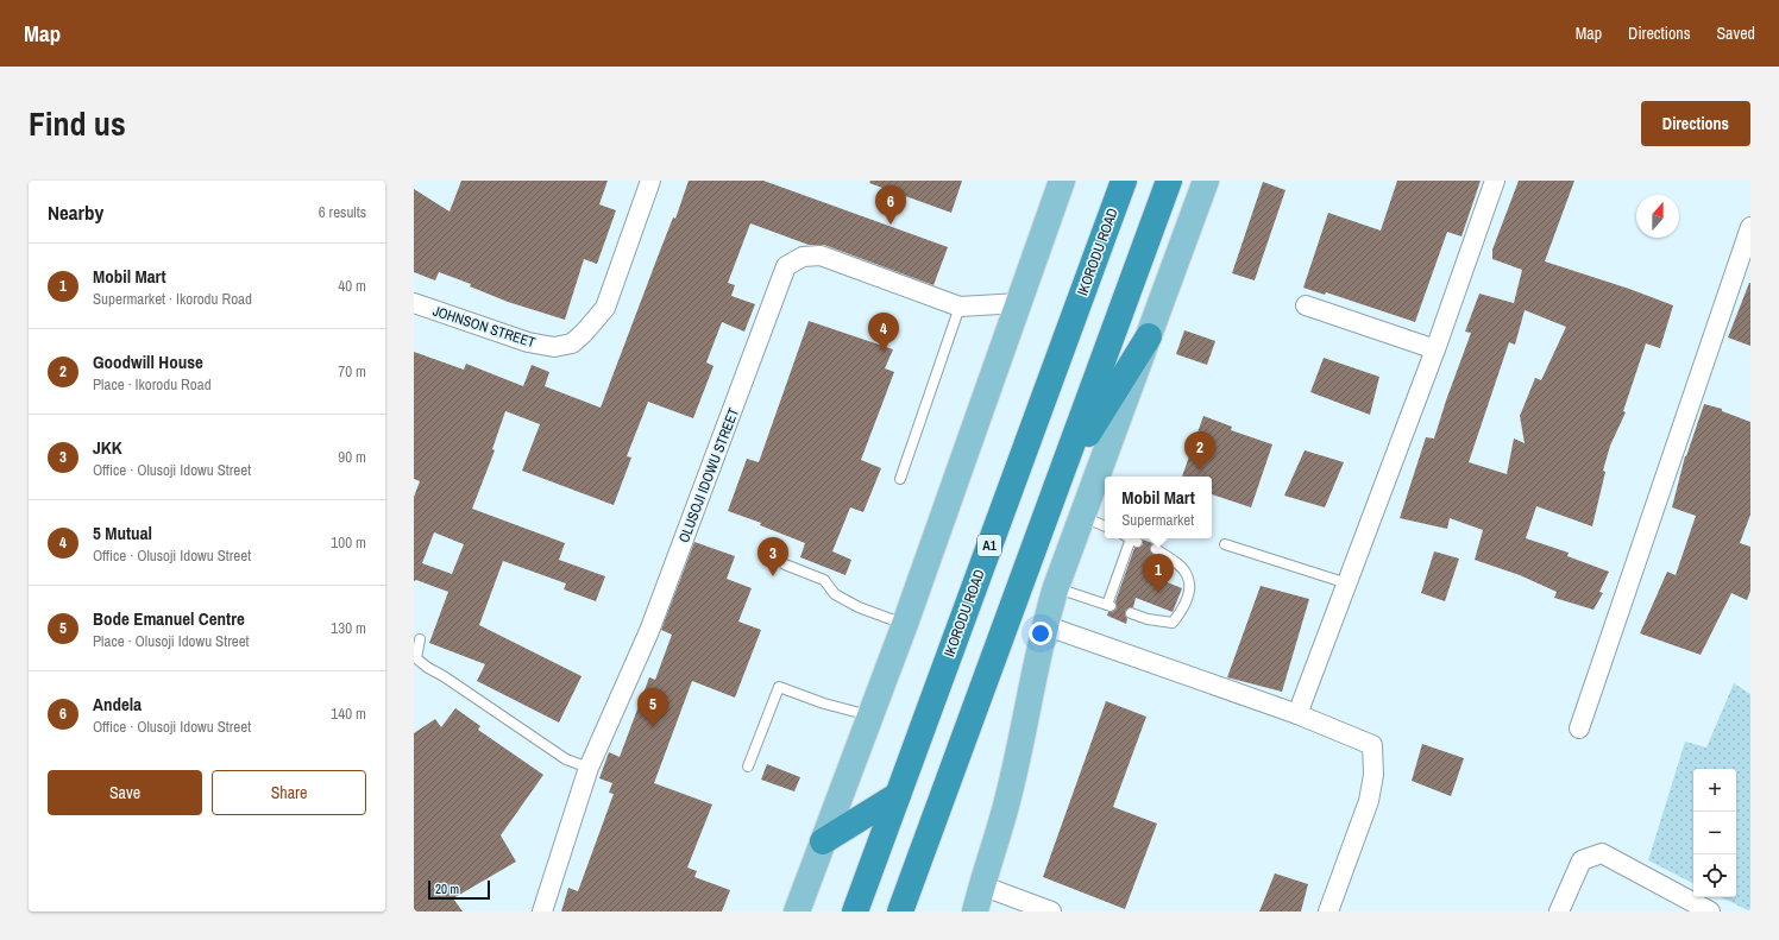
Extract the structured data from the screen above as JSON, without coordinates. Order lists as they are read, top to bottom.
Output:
{
  "streets": {
    "highway": ["IKORODU ROAD", "A1"],
    "street": ["JOHNSON STREET", "OLUSOJI IDOWU STREET"]
  },
  "scale_bar": "20 m",
  "north": "top",
  "page": {
    "header": "Map",
    "nav": ["Map", "Directions", "Saved"],
    "title": "Find us",
    "buttons": [
      "Directions",
      ["Save", "Share"]
    ],
    "heading": ["Nearby", "6 results"],
    "pins": [
      "6",
      "4",
      "2",
      "3",
      "1",
      "5"
    ],
    "list": [
      {
        "mark": "1",
        "name": "Mobil Mart",
        "note": "Supermarket · Ikorodu Road",
        "value": "40 m"
      },
      {
        "mark": "2",
        "name": "Goodwill House",
        "note": "Place · Ikorodu Road",
        "value": "70 m"
      },
      {
        "mark": "3",
        "name": "JKK",
        "note": "Office · Olusoji Idowu Street",
        "value": "90 m"
      },
      {
        "mark": "4",
        "name": "5 Mutual",
        "note": "Office · Olusoji Idowu Street",
        "value": "100 m"
      },
      {
        "mark": "5",
        "name": "Bode Emanuel Centre",
        "note": "Place · Olusoji Idowu Street",
        "value": "130 m"
      },
      {
        "mark": "6",
        "name": "Andela",
        "note": "Office · Olusoji Idowu Street",
        "value": "140 m"
      }
    ],
    "popup": ["Mobil Mart", "Supermarket"],
    "map_buttons": ["+", "−"],
    "scale": "20 m"
  }
}
